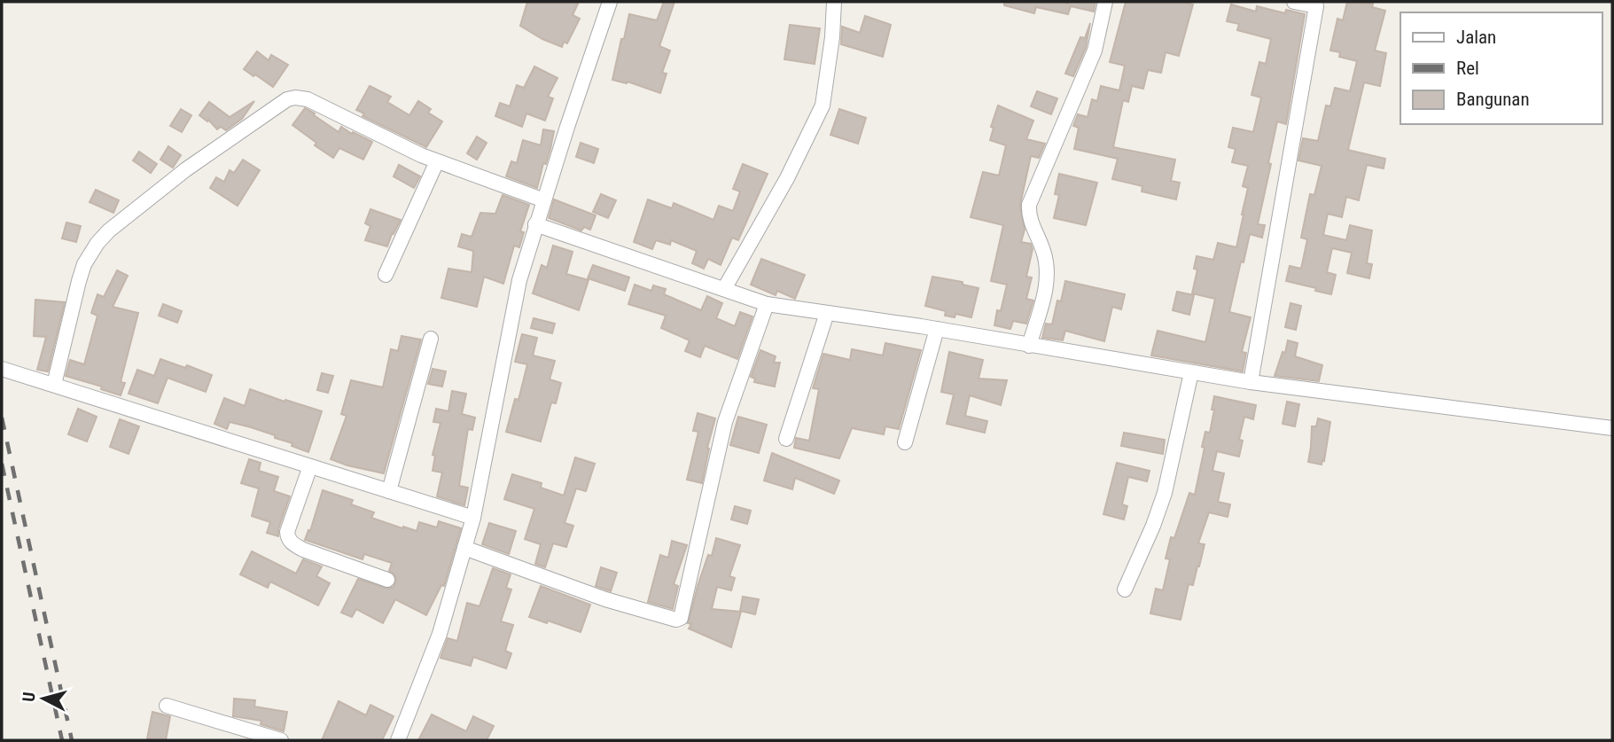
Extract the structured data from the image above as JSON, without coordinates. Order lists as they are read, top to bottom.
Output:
{
  "legend": ["Jalan", "Rel", "Bangunan"],
  "north": "left"
}
